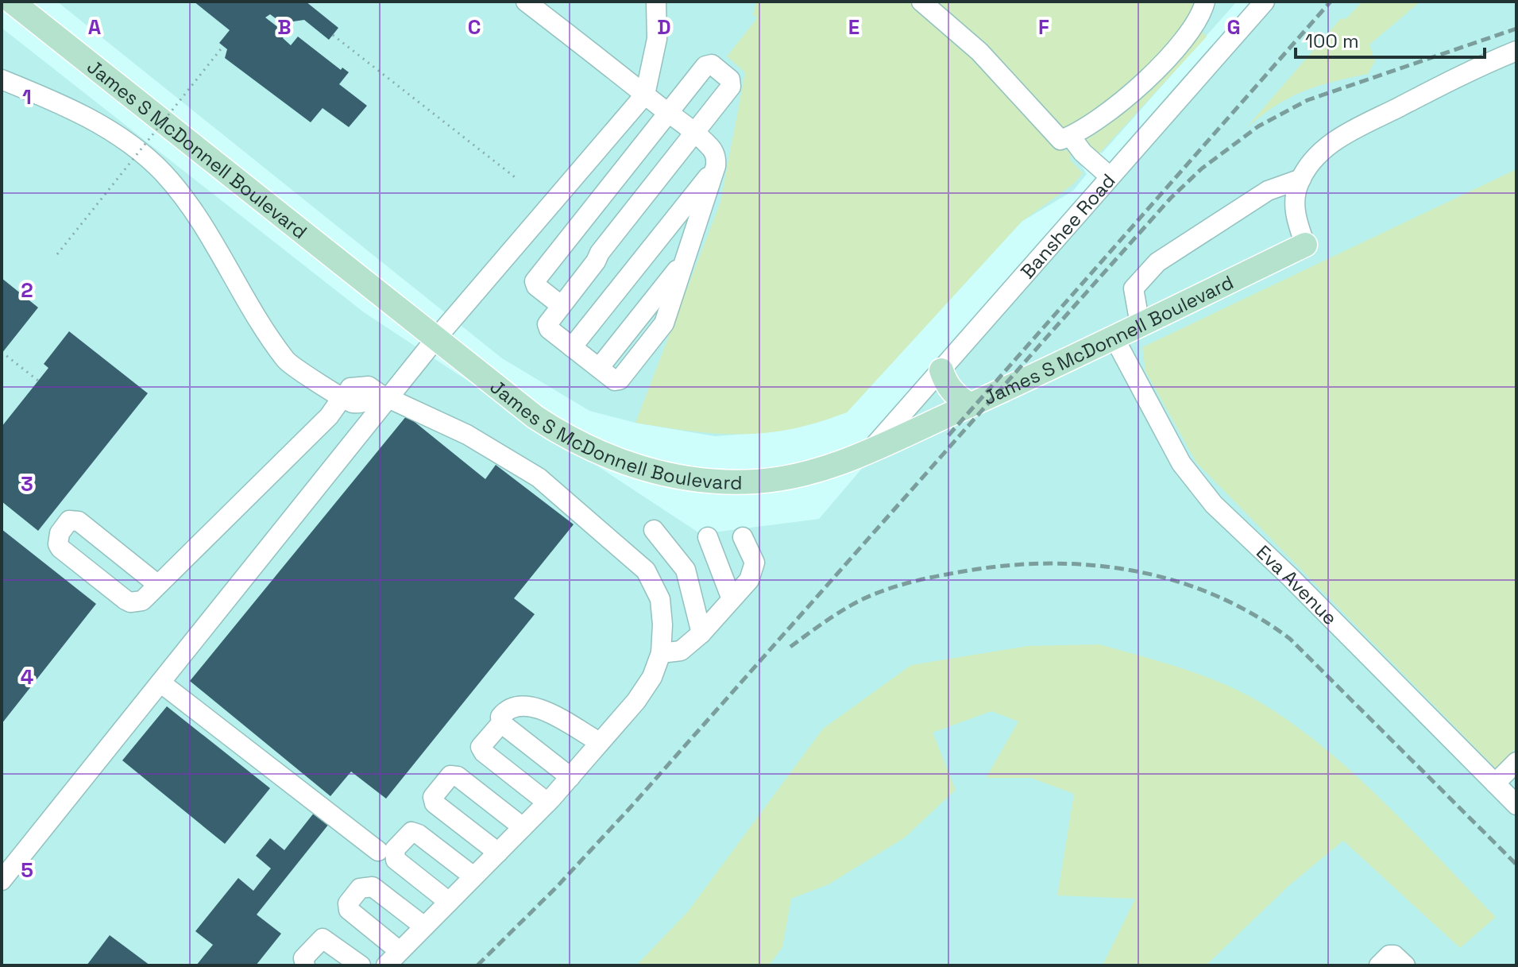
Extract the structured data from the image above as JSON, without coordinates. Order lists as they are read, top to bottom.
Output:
{
  "streets": {
    "main road": ["James S McDonnell Boulevard"],
    "street": ["Banshee Road", "Eva Avenue"]
  },
  "crossings": [
    ["James S McDonnell Boulevard", "Banshee Road"],
    ["James S McDonnell Boulevard", "Eva Avenue"]
  ],
  "scale_bar": "100 m",
  "grid": {
    "columns": [
      "A",
      "B",
      "C",
      "D",
      "E",
      "F",
      "G"
    ],
    "rows": [
      "1",
      "2",
      "3",
      "4",
      "5"
    ]
  }
}
